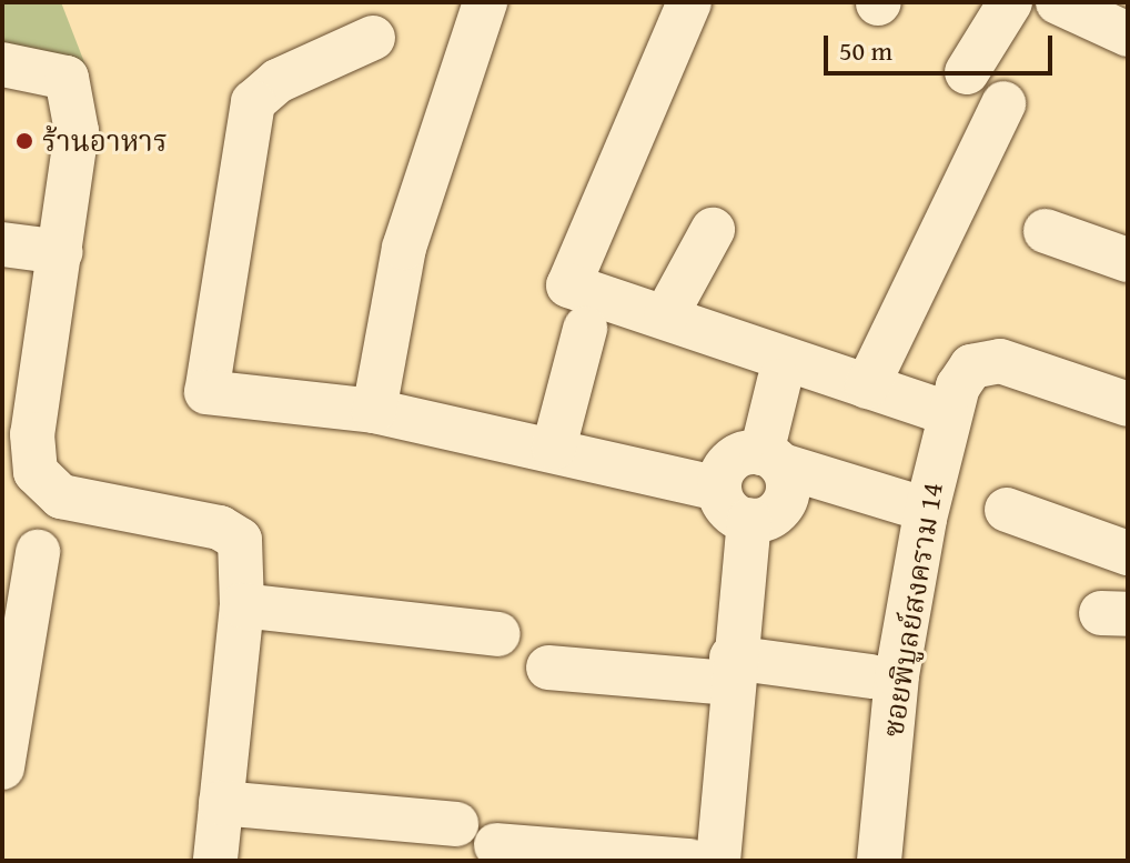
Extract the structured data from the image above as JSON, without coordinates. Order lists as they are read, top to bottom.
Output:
{
  "streets": {
    "street": ["ซอยพิบูลย์สงคราม 14"]
  },
  "places": ["ร้านอาหาร"],
  "scale_bar": "50 m"
}
